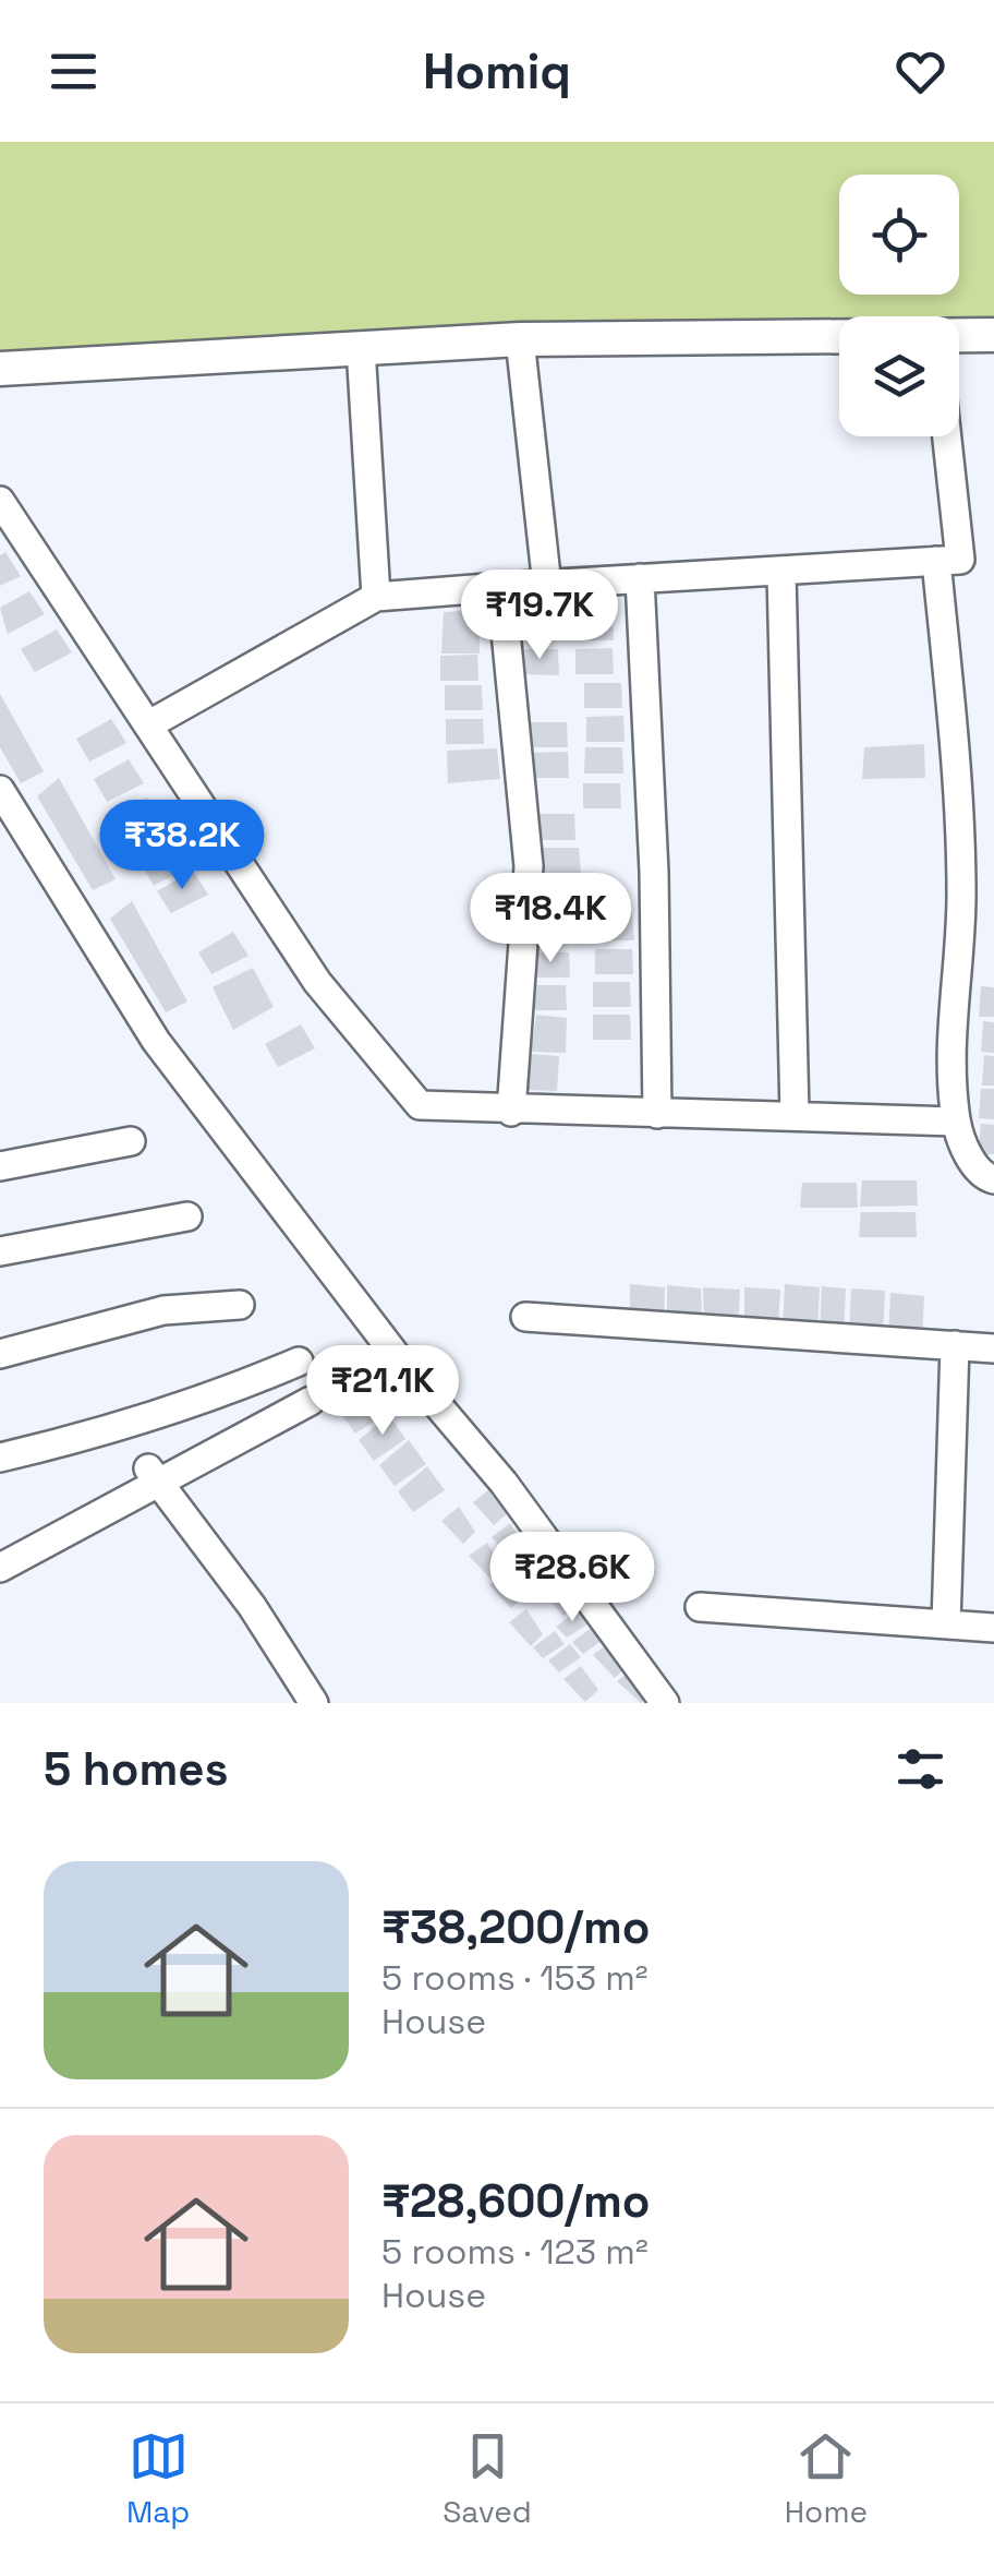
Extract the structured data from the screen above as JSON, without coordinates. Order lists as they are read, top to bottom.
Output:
{
  "page": {
    "header": "Homiq",
    "price": [
      "₹19.7K",
      "₹38.2K",
      "₹18.4K",
      "₹21.1K",
      "₹28.6K"
    ],
    "heading": "5 homes",
    "list": [
      {
        "name": "₹38,200/mo",
        "note": "5 rooms · 153 m² · House"
      },
      {
        "name": "₹28,600/mo",
        "note": "5 rooms · 123 m² · House"
      }
    ],
    "tabs": ["Map", "Saved", "Home"]
  }
}
